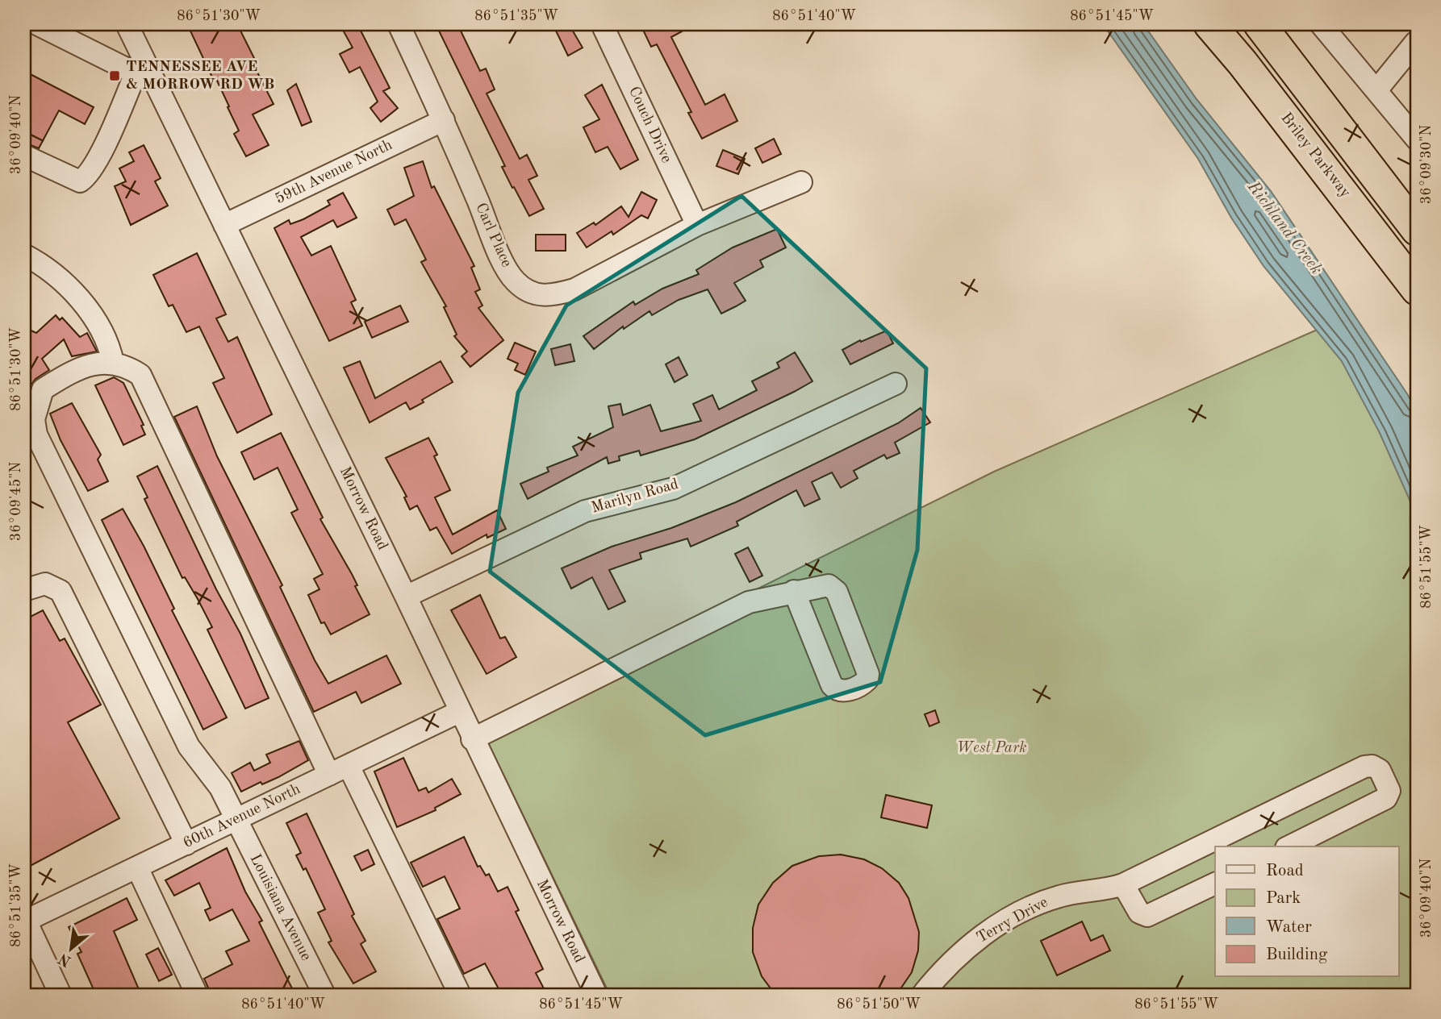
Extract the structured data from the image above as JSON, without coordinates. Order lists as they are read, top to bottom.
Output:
{
  "streets": {
    "highway": ["Briley Parkway"],
    "street": [
      "Couch Drive",
      "59th Avenue North",
      "Carl Place",
      "Marilyn Road",
      "Morrow Road",
      "60th Avenue North",
      "Louisiana Avenue",
      "Terry Drive"
    ]
  },
  "crossings": [
    ["Couch Drive", "Carl Place"],
    ["59th Avenue North", "Carl Place"],
    ["59th Avenue North", "Morrow Road"],
    ["Marilyn Road", "Morrow Road"],
    ["Morrow Road", "60th Avenue North"],
    ["60th Avenue North", "Louisiana Avenue"]
  ],
  "water": ["Richland Creek"],
  "parks": ["West Park"],
  "places": {
    "transit": ["TENNESSEE AVE & MORROW RD WB"]
  },
  "legend": [
    "Road",
    "Park",
    "Water",
    "Building"
  ],
  "north": "bottom left",
  "coordinates": [
    "86°51'30\"W",
    "86°51'35\"W",
    "86°51'40\"W",
    "86°51'45\"W",
    "36°09'40\"N",
    "36°09'30\"N",
    "36°09'45\"N",
    "86°51'55\"W",
    "86°51'50\"W"
  ]
}
